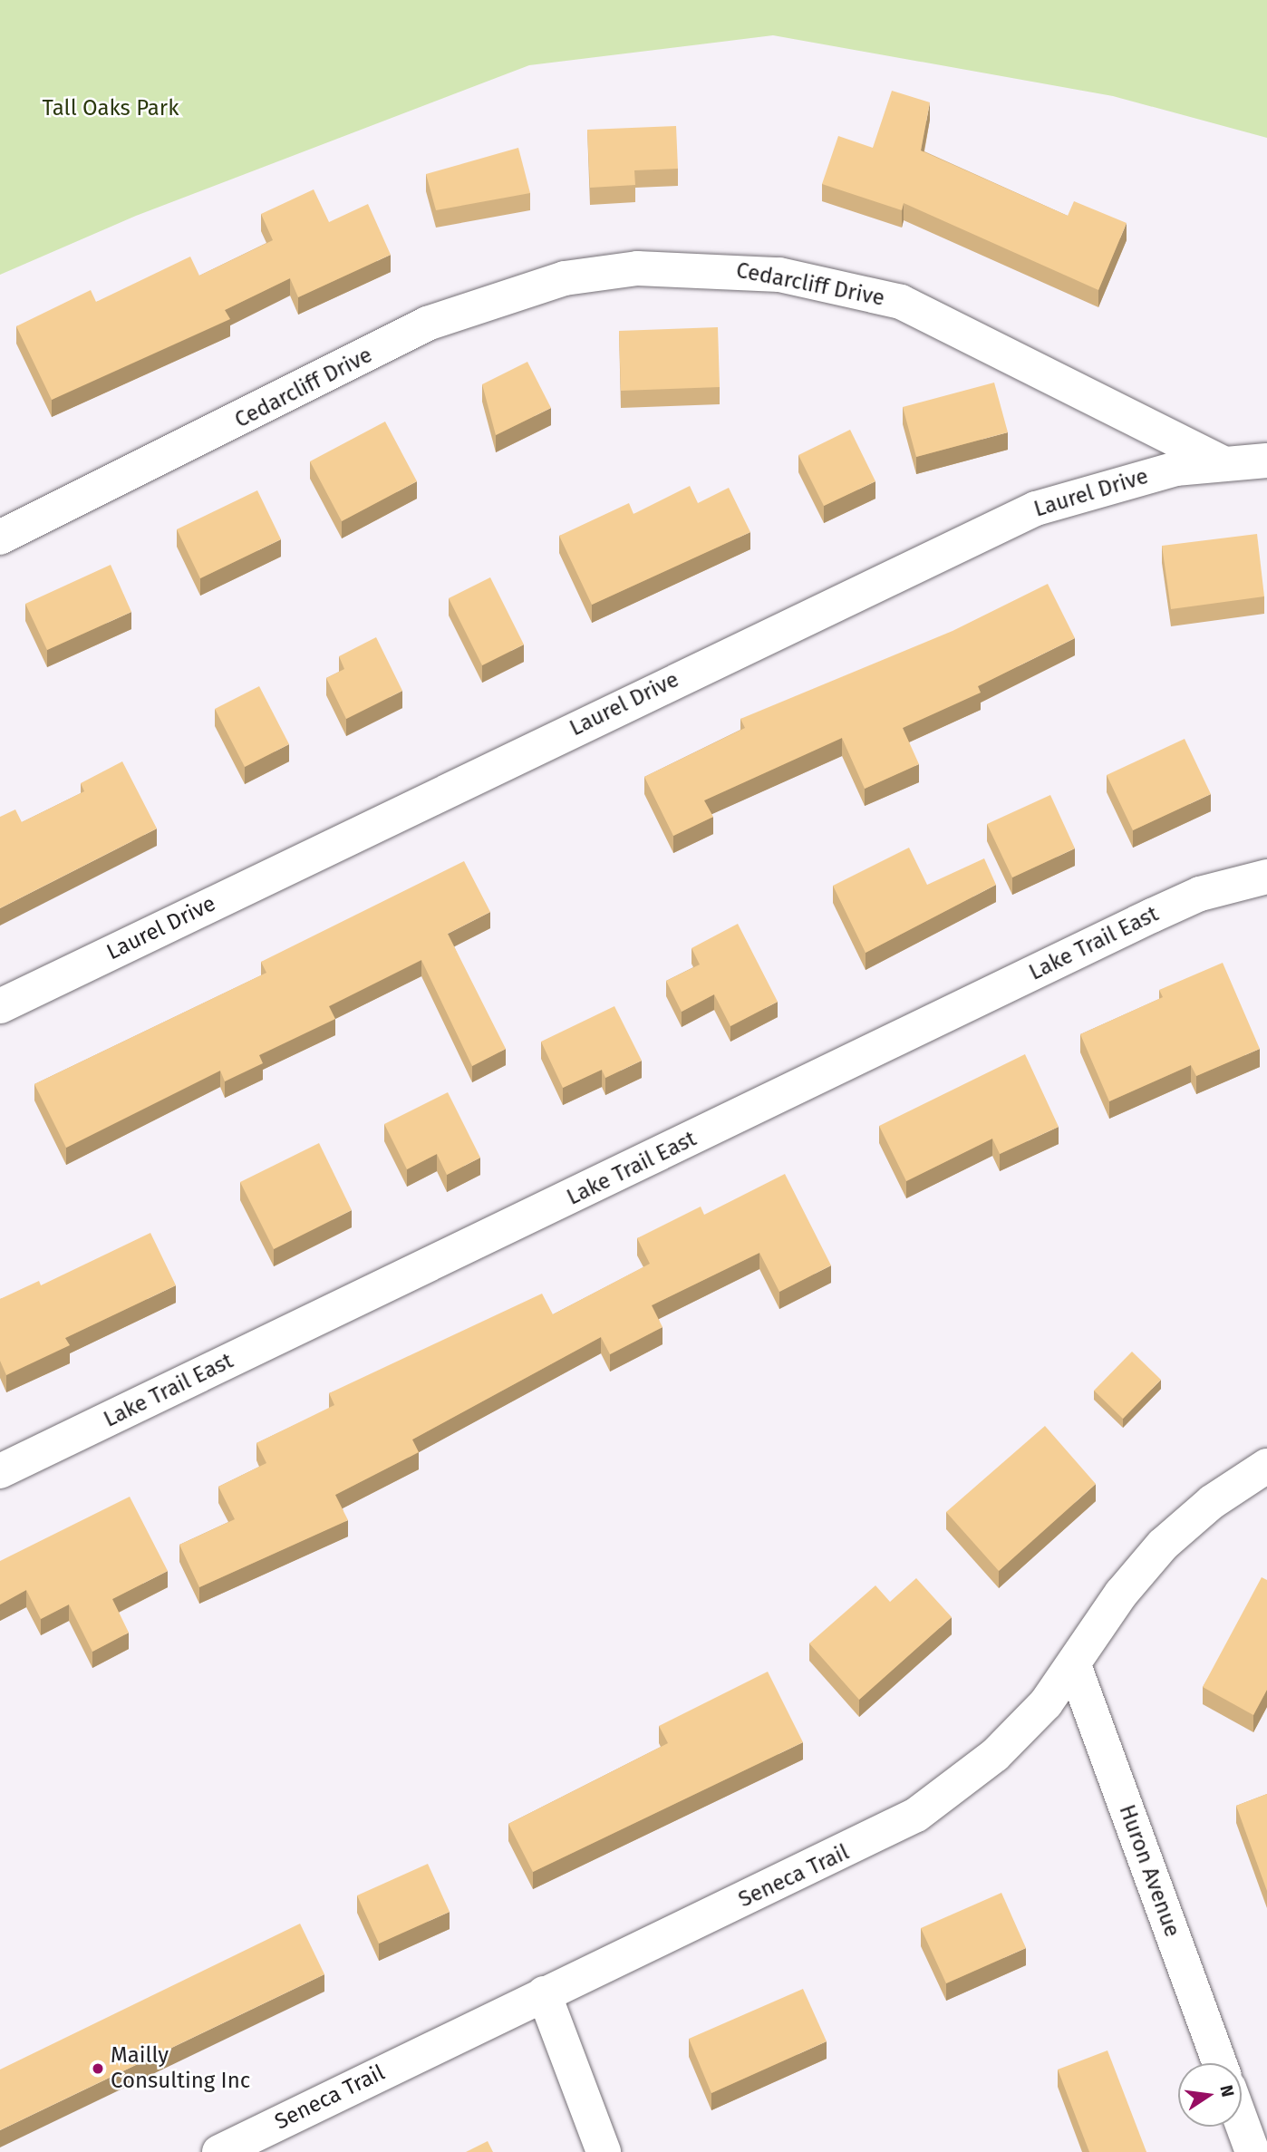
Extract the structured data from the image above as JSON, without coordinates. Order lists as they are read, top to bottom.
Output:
{
  "streets": {
    "street": [
      "Cedarcliff Drive",
      "Laurel Drive",
      "Lake Trail East",
      "Huron Avenue",
      "Seneca Trail"
    ]
  },
  "crossings": [
    ["Cedarcliff Drive", "Laurel Drive"],
    ["Huron Avenue", "Seneca Trail"]
  ],
  "parks": ["Tall Oaks Park"],
  "places": ["Mailly Consulting Inc"],
  "north": "right"
}
